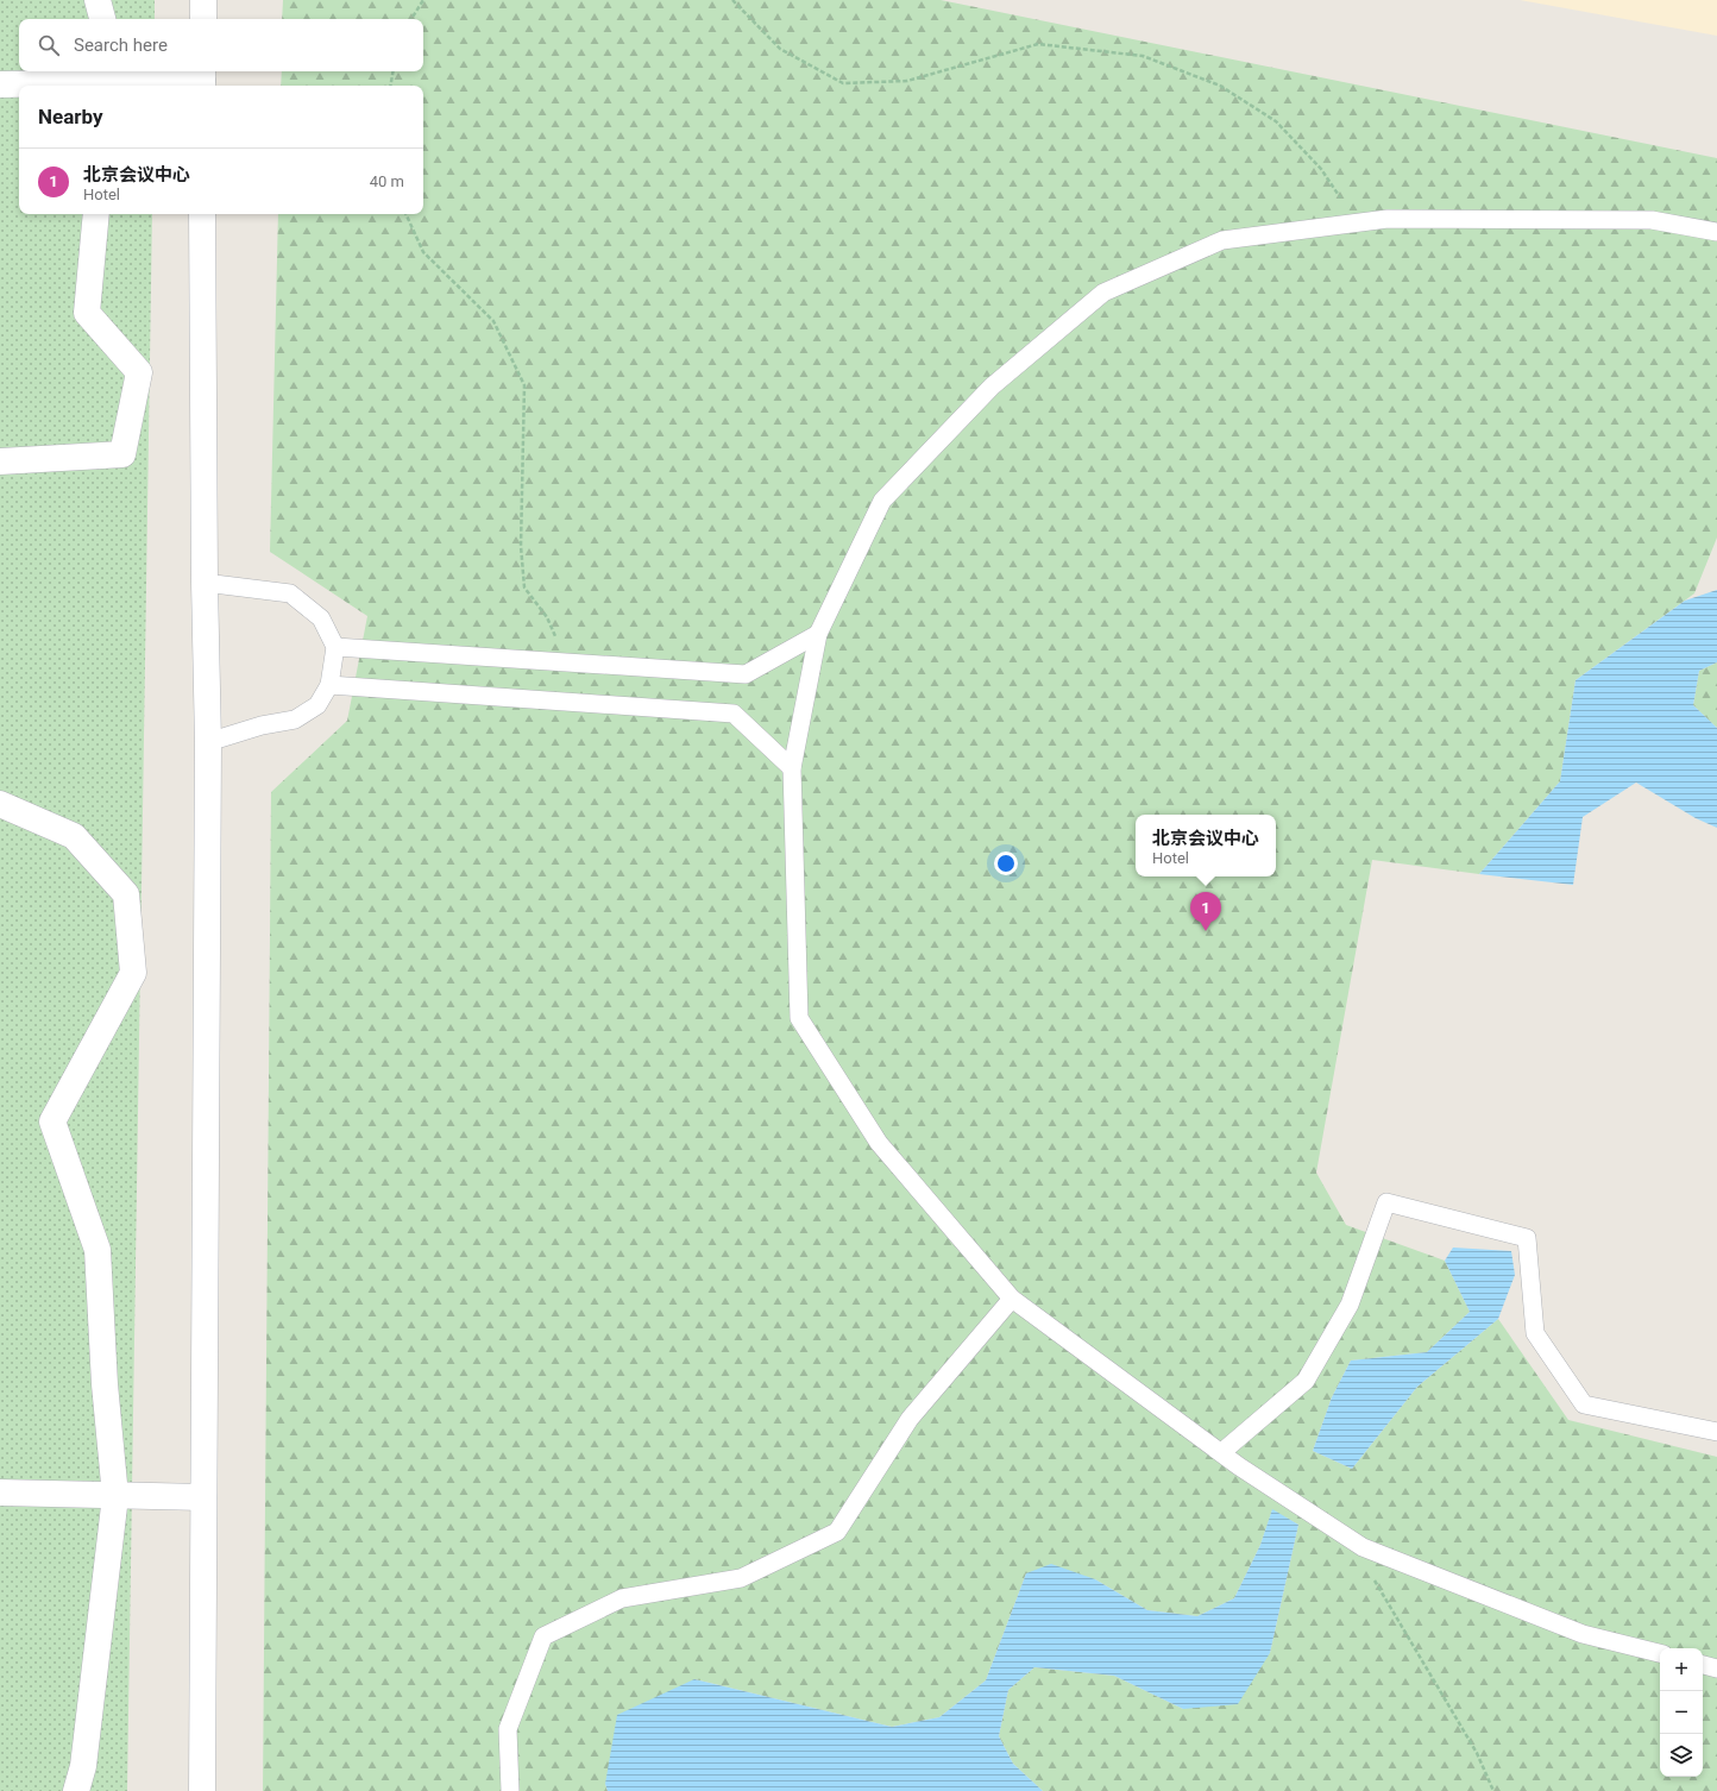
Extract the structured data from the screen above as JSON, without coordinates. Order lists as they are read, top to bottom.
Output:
{
  "page": {
    "search": "Search here",
    "heading": "Nearby",
    "list": [
      {
        "mark": "1",
        "name": "北京会议中心",
        "note": "Hotel",
        "value": "40 m"
      }
    ],
    "popup": ["北京会议中心", "Hotel"],
    "pins": "1",
    "map_buttons": ["+", "−"]
  }
}
